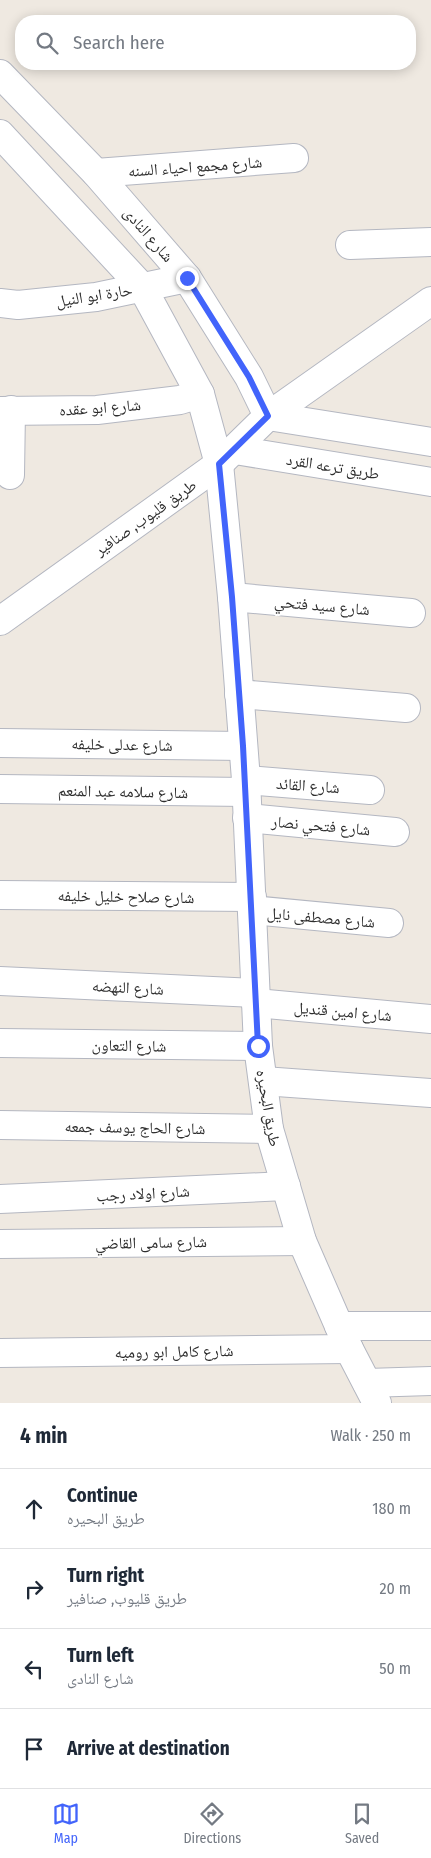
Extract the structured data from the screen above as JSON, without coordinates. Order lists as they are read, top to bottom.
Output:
{
  "streets": {
    "street": [
      "شارع مجمع احياء السنه",
      "شارع النادى",
      "حارة ابو النيل",
      "شارع ابو عقده",
      "طريق ترعه القرد",
      "طريق قليوب, صنافير",
      "شارع سيد فتحي",
      "شارع عدلى خليفه",
      "شارع القائد",
      "شارع سلامه عبد المنعم",
      "شارع فتحي نصار",
      "شارع صلاح خليل خليفه",
      "شارع مصطفى نايل",
      "شارع النهضه",
      "شارع امين قنديل",
      "شارع التعاون",
      "طريق البحيره",
      "شارع الحاج يوسف جمعه",
      "شارع اولاد رجب",
      "شارع سامى القاضي",
      "شارع كامل ابو روميه"
    ]
  },
  "crossings": [
    ["شارع مجمع احياء السنه", "شارع النادى"],
    ["شارع النادى", "حارة ابو النيل"],
    ["شارع النادى", "طريق قليوب, صنافير"],
    ["حارة ابو النيل", "طريق البحيره"],
    ["شارع ابو عقده", "طريق البحيره"],
    ["طريق ترعه القرد", "طريق قليوب, صنافير"],
    ["طريق ترعه القرد", "طريق البحيره"],
    ["طريق قليوب, صنافير", "طريق البحيره"],
    ["شارع سيد فتحي", "طريق البحيره"],
    ["شارع عدلى خليفه", "طريق البحيره"],
    ["شارع القائد", "شارع سلامه عبد المنعم"],
    ["شارع القائد", "شارع فتحي نصار"],
    ["شارع القائد", "طريق البحيره"],
    ["شارع سلامه عبد المنعم", "شارع فتحي نصار"],
    ["شارع سلامه عبد المنعم", "طريق البحيره"],
    ["شارع فتحي نصار", "طريق البحيره"],
    ["شارع صلاح خليل خليفه", "شارع مصطفى نايل"],
    ["شارع صلاح خليل خليفه", "طريق البحيره"],
    ["شارع مصطفى نايل", "طريق البحيره"],
    ["شارع النهضه", "شارع امين قنديل"],
    ["شارع النهضه", "طريق البحيره"],
    ["شارع امين قنديل", "طريق البحيره"],
    ["شارع التعاون", "طريق البحيره"],
    ["طريق البحيره", "شارع الحاج يوسف جمعه"],
    ["طريق البحيره", "شارع اولاد رجب"],
    ["طريق البحيره", "شارع سامى القاضي"],
    ["طريق البحيره", "شارع كامل ابو روميه"]
  ],
  "page": {
    "search": "Search here",
    "heading": ["4 min", "Walk · 250 m"],
    "list": [
      ["Continue", "طريق البحيره", "180 m"],
      ["Turn right", "طريق قليوب, صنافير", "20 m"],
      ["Turn left", "شارع النادى", "50 m"],
      "Arrive at destination"
    ],
    "nav": ["Map", "Directions", "Saved"]
  }
}
